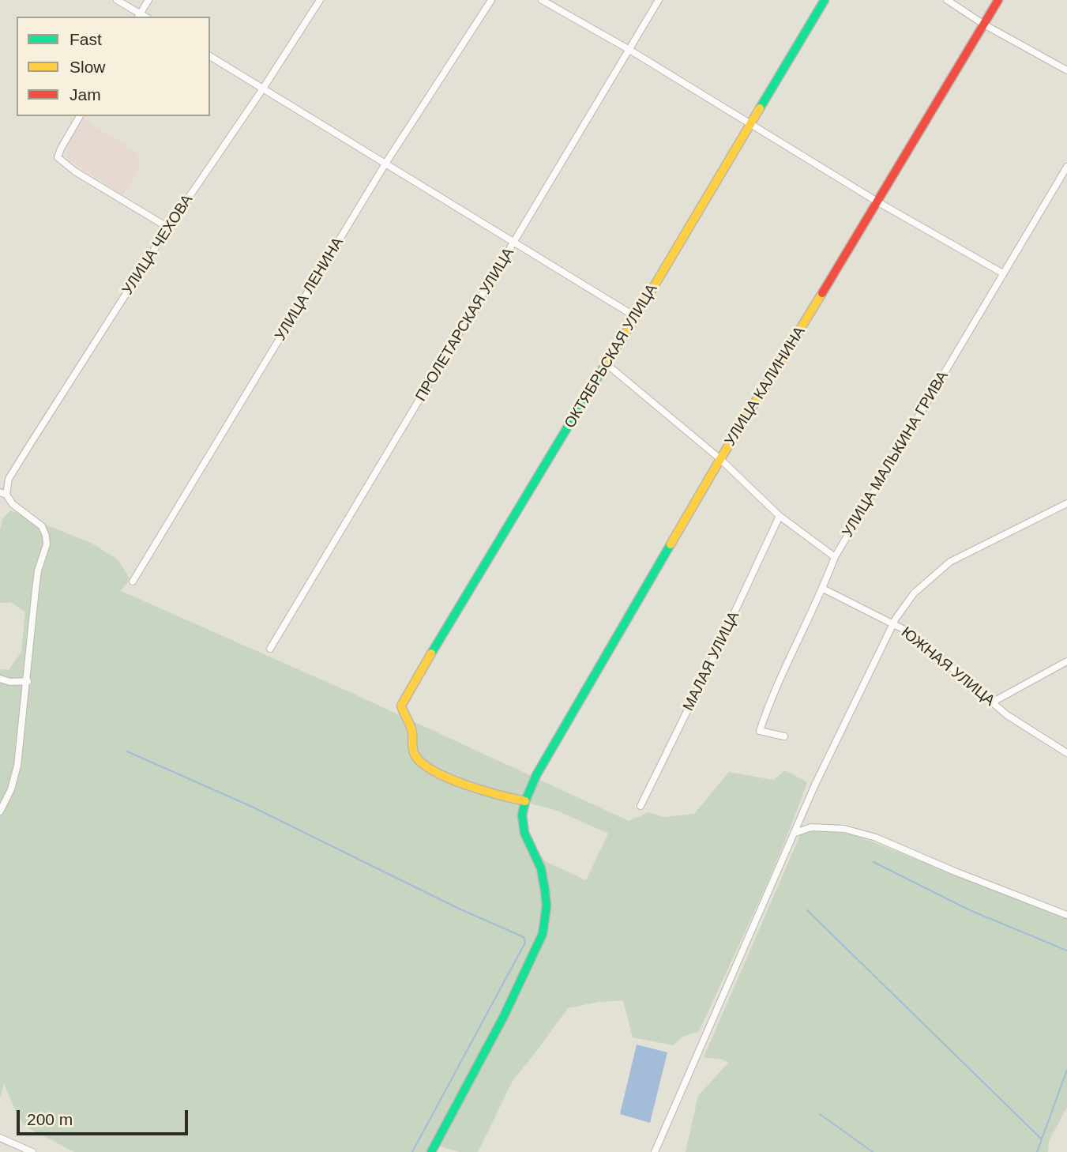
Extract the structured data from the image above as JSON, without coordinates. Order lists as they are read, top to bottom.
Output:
{
  "streets": {
    "street": [
      "УЛИЦА ЧЕХОВА",
      "УЛИЦА ЛЕНИНА",
      "ПРОЛЕТАРСКАЯ УЛИЦА",
      "ОКТЯБРЬСКАЯ УЛИЦА",
      "УЛИЦА КАЛИНИНА",
      "УЛИЦА МАЛЬКИНА ГРИВА",
      "МАЛАЯ УЛИЦА",
      "ЮЖНАЯ УЛИЦА"
    ]
  },
  "crossings": [
    ["ОКТЯБРЬСКАЯ УЛИЦА", "УЛИЦА КАЛИНИНА"],
    ["УЛИЦА МАЛЬКИНА ГРИВА", "ЮЖНАЯ УЛИЦА"]
  ],
  "legend": ["Fast", "Slow", "Jam"],
  "scale_bar": "200 m"
}
